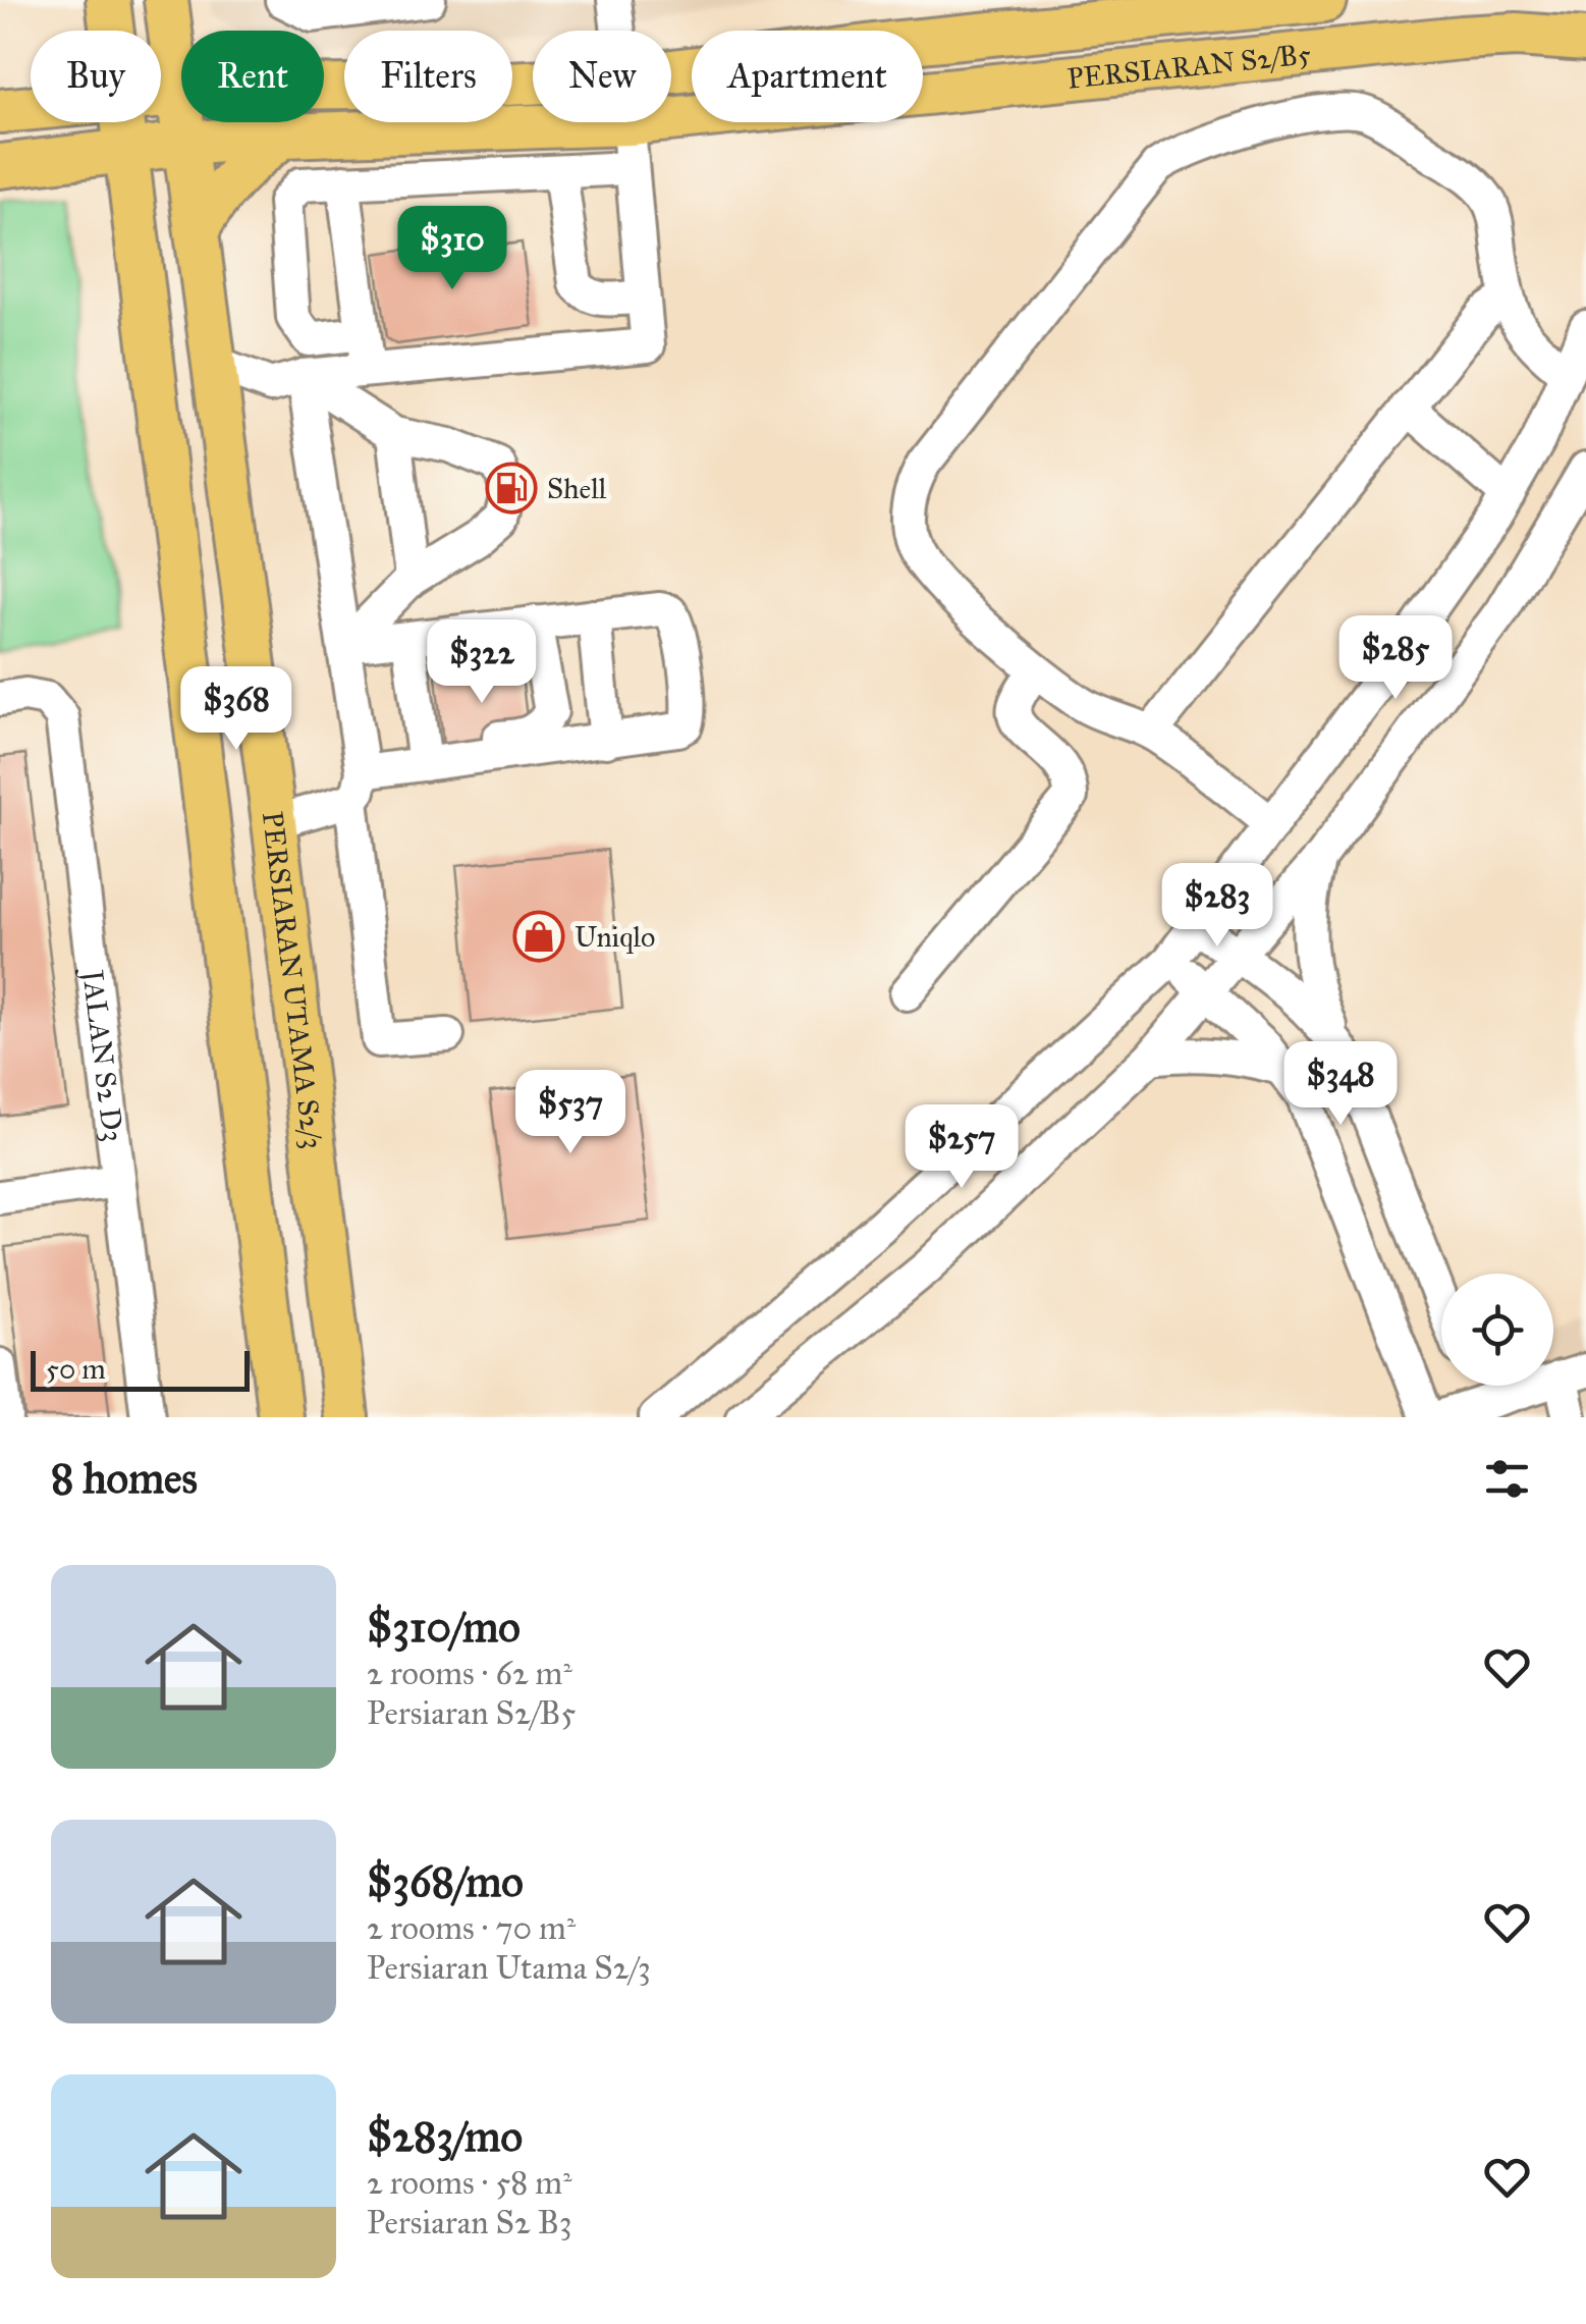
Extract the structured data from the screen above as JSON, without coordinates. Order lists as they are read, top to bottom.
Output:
{
  "streets": {
    "main road": ["PERSIARAN S2/B5", "PERSIARAN UTAMA S2/3"],
    "street": ["JALAN S2 D3"]
  },
  "crossings": [
    ["PERSIARAN S2/B5", "PERSIARAN UTAMA S2/3"]
  ],
  "places": {
    "fuel station": ["Shell"],
    "shop": ["Uniqlo"]
  },
  "scale_bar": "50 m",
  "page": {
    "chip": [
      "Buy",
      "Rent",
      "Filters",
      "New",
      "Apartment"
    ],
    "price": [
      "$310",
      "$285",
      "$322",
      "$368",
      "$283",
      "$348",
      "$537",
      "$257"
    ],
    "scale": "50 m",
    "heading": "8 homes",
    "list": [
      {
        "name": "$310/mo",
        "note": "2 rooms · 62 m² · Persiaran S2/B5"
      },
      {
        "name": "$368/mo",
        "note": "2 rooms · 70 m² · Persiaran Utama S2/3"
      },
      {
        "name": "$283/mo",
        "note": "2 rooms · 58 m² · Persiaran S2 B3"
      }
    ]
  }
}
